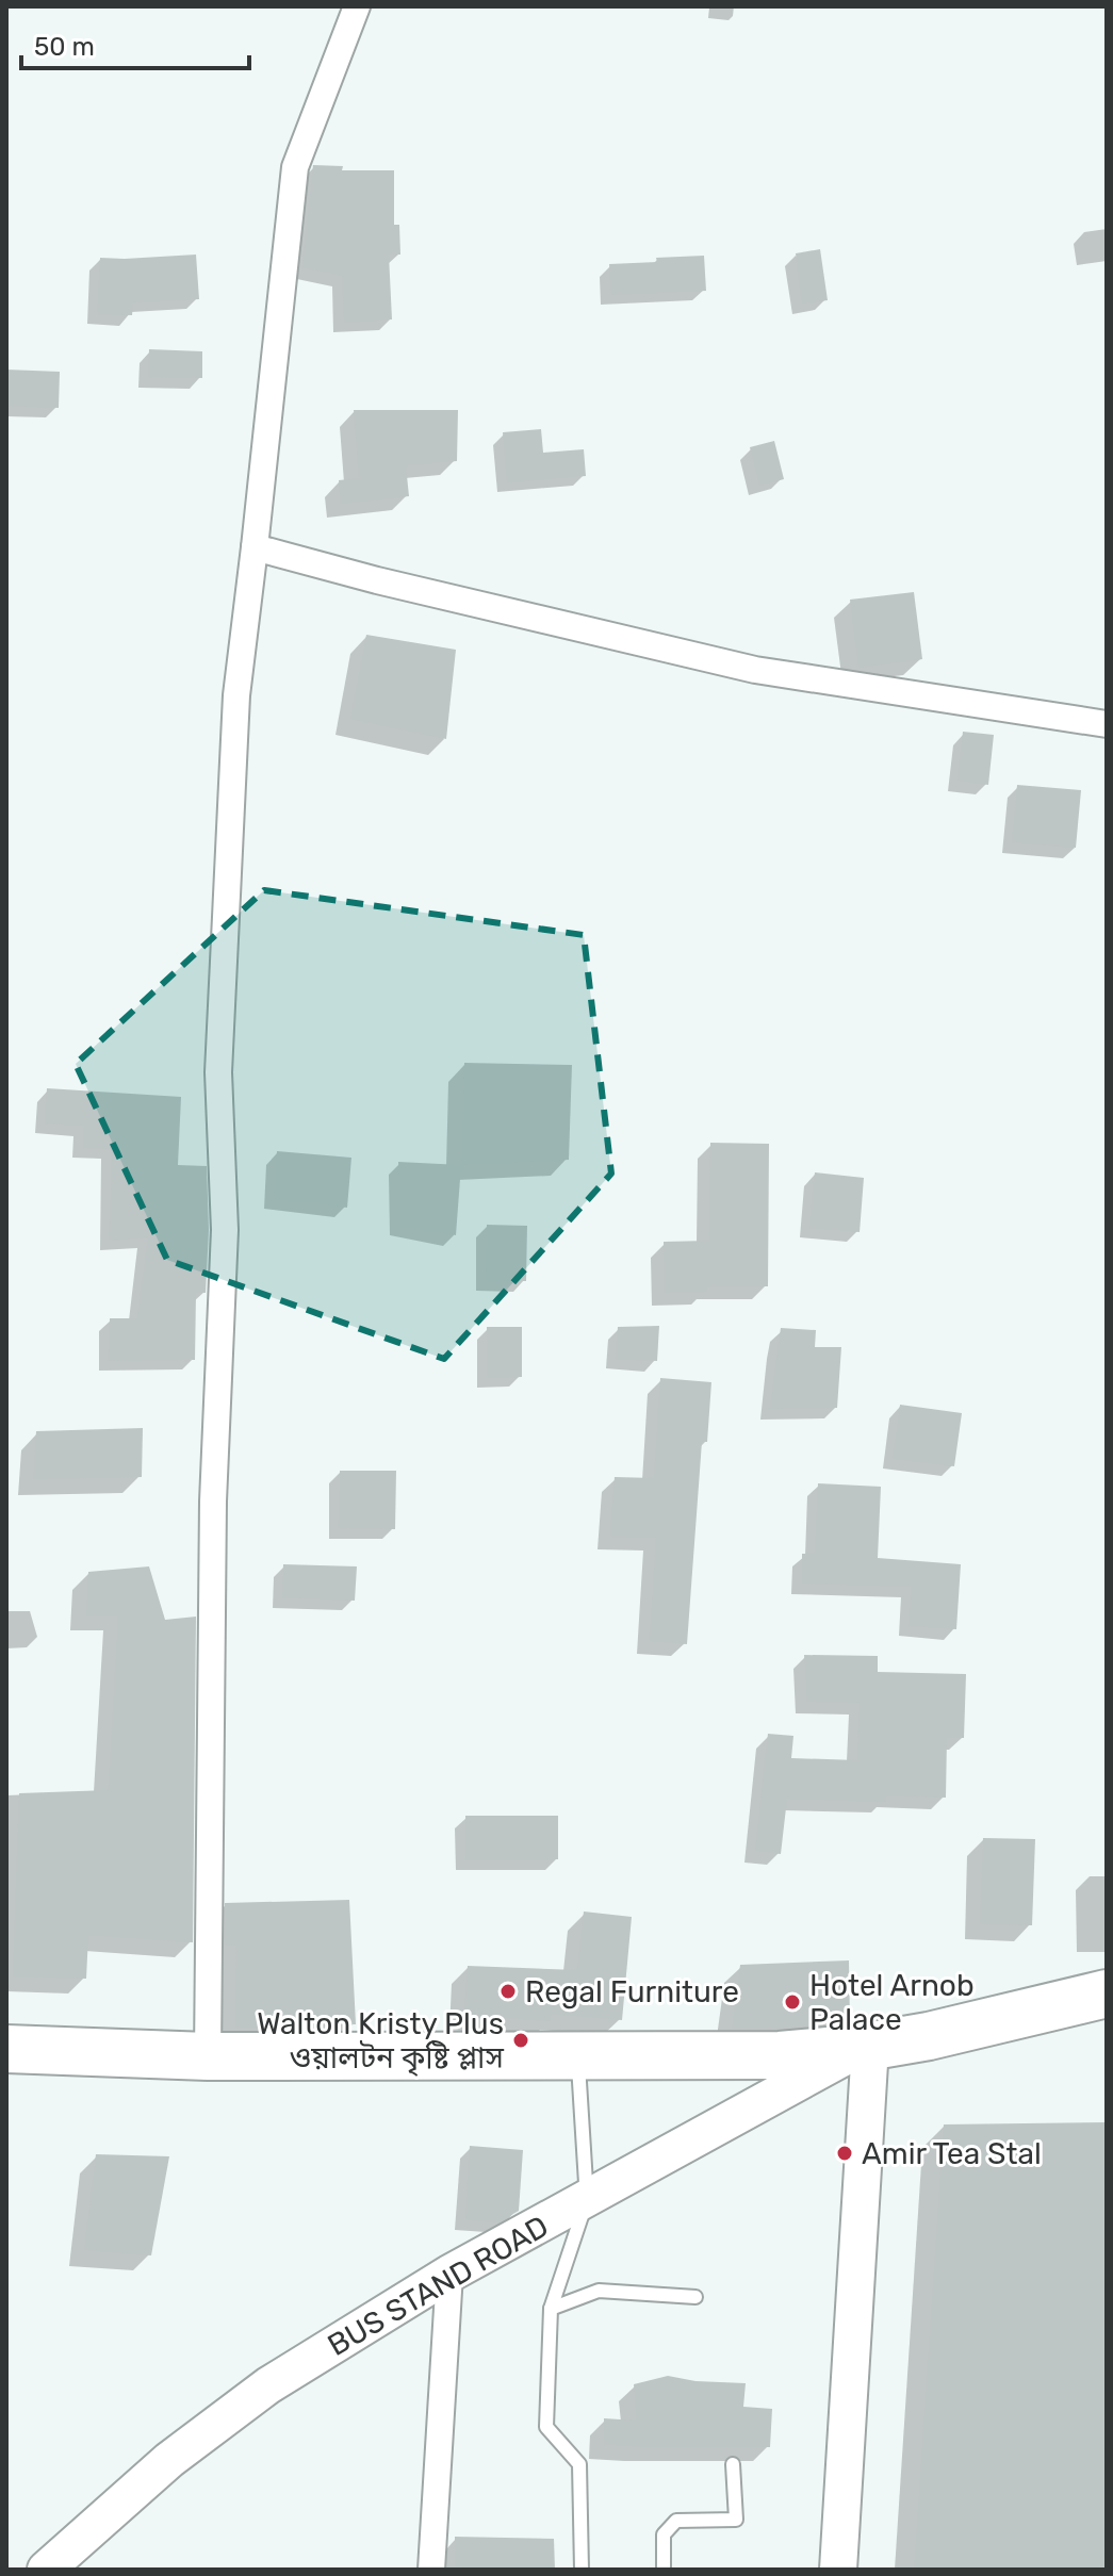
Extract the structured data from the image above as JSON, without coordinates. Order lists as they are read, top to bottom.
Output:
{
  "streets": {
    "street": ["BUS STAND ROAD"]
  },
  "places": [
    "Regal Furniture",
    "Hotel Arnob Palace",
    "Walton Kristy Plus ওয়ালটন কৃষ্টি প্লাস",
    "Amir Tea Stal"
  ],
  "scale_bar": "50 m"
}
